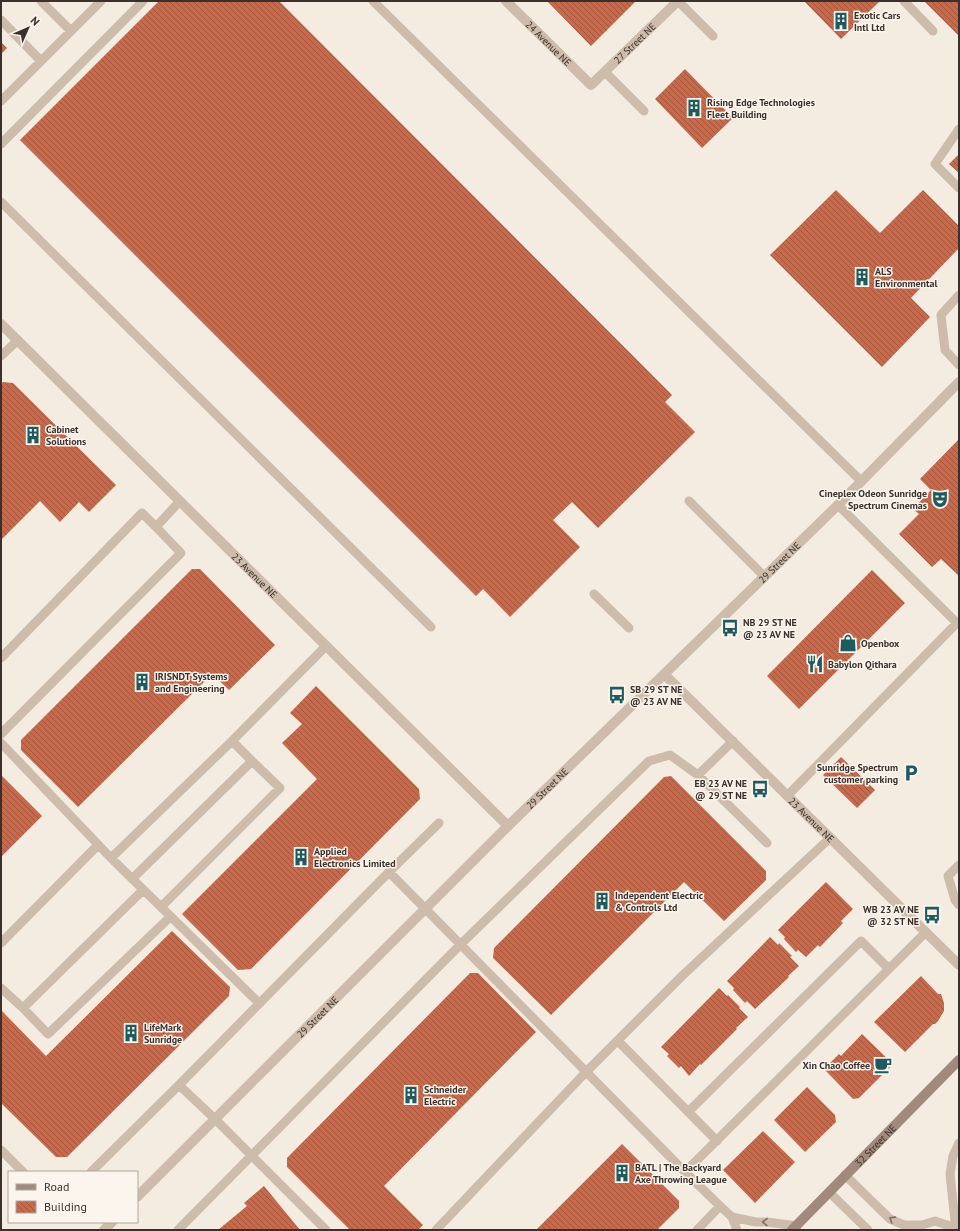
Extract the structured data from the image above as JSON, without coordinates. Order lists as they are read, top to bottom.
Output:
{
  "streets": {
    "street": [
      "24 Avenue NE",
      "27 Street NE",
      "29 Street NE",
      "23 Avenue NE",
      "32 Street NE"
    ]
  },
  "crossings": [
    ["24 Avenue NE", "27 Street NE"],
    ["29 Street NE", "23 Avenue NE"]
  ],
  "places": {
    "building": [
      "Exotic Cars Intl Ltd",
      "Rising Edge Technologies Fleet Building",
      "ALS Environmental",
      "Cabinet Solutions",
      "IRISNDT Systems and Engineering",
      "Applied Electronics Limited",
      "Independent Electric & Controls Ltd",
      "LifeMark Sunridge",
      "Schneider Electric",
      "BATL | The Backyard Axe Throwing League"
    ],
    "theatre": ["Cineplex Odeon Sunridge Spectrum Cinemas"],
    "bus stop": [
      "NB 29 ST NE @ 23 AV NE",
      "SB 29 ST NE @ 23 AV NE",
      "EB 23 AV NE @ 29 ST NE",
      "WB 23 AV NE @ 32 ST NE"
    ],
    "shop": ["Openbox"],
    "restaurant": ["Babylon Qithara"],
    "parking": ["Sunridge Spectrum customer parking"],
    "cafe": ["Xin Chao Coffee"]
  },
  "legend": ["Road", "Building"],
  "north": "top right"
}
